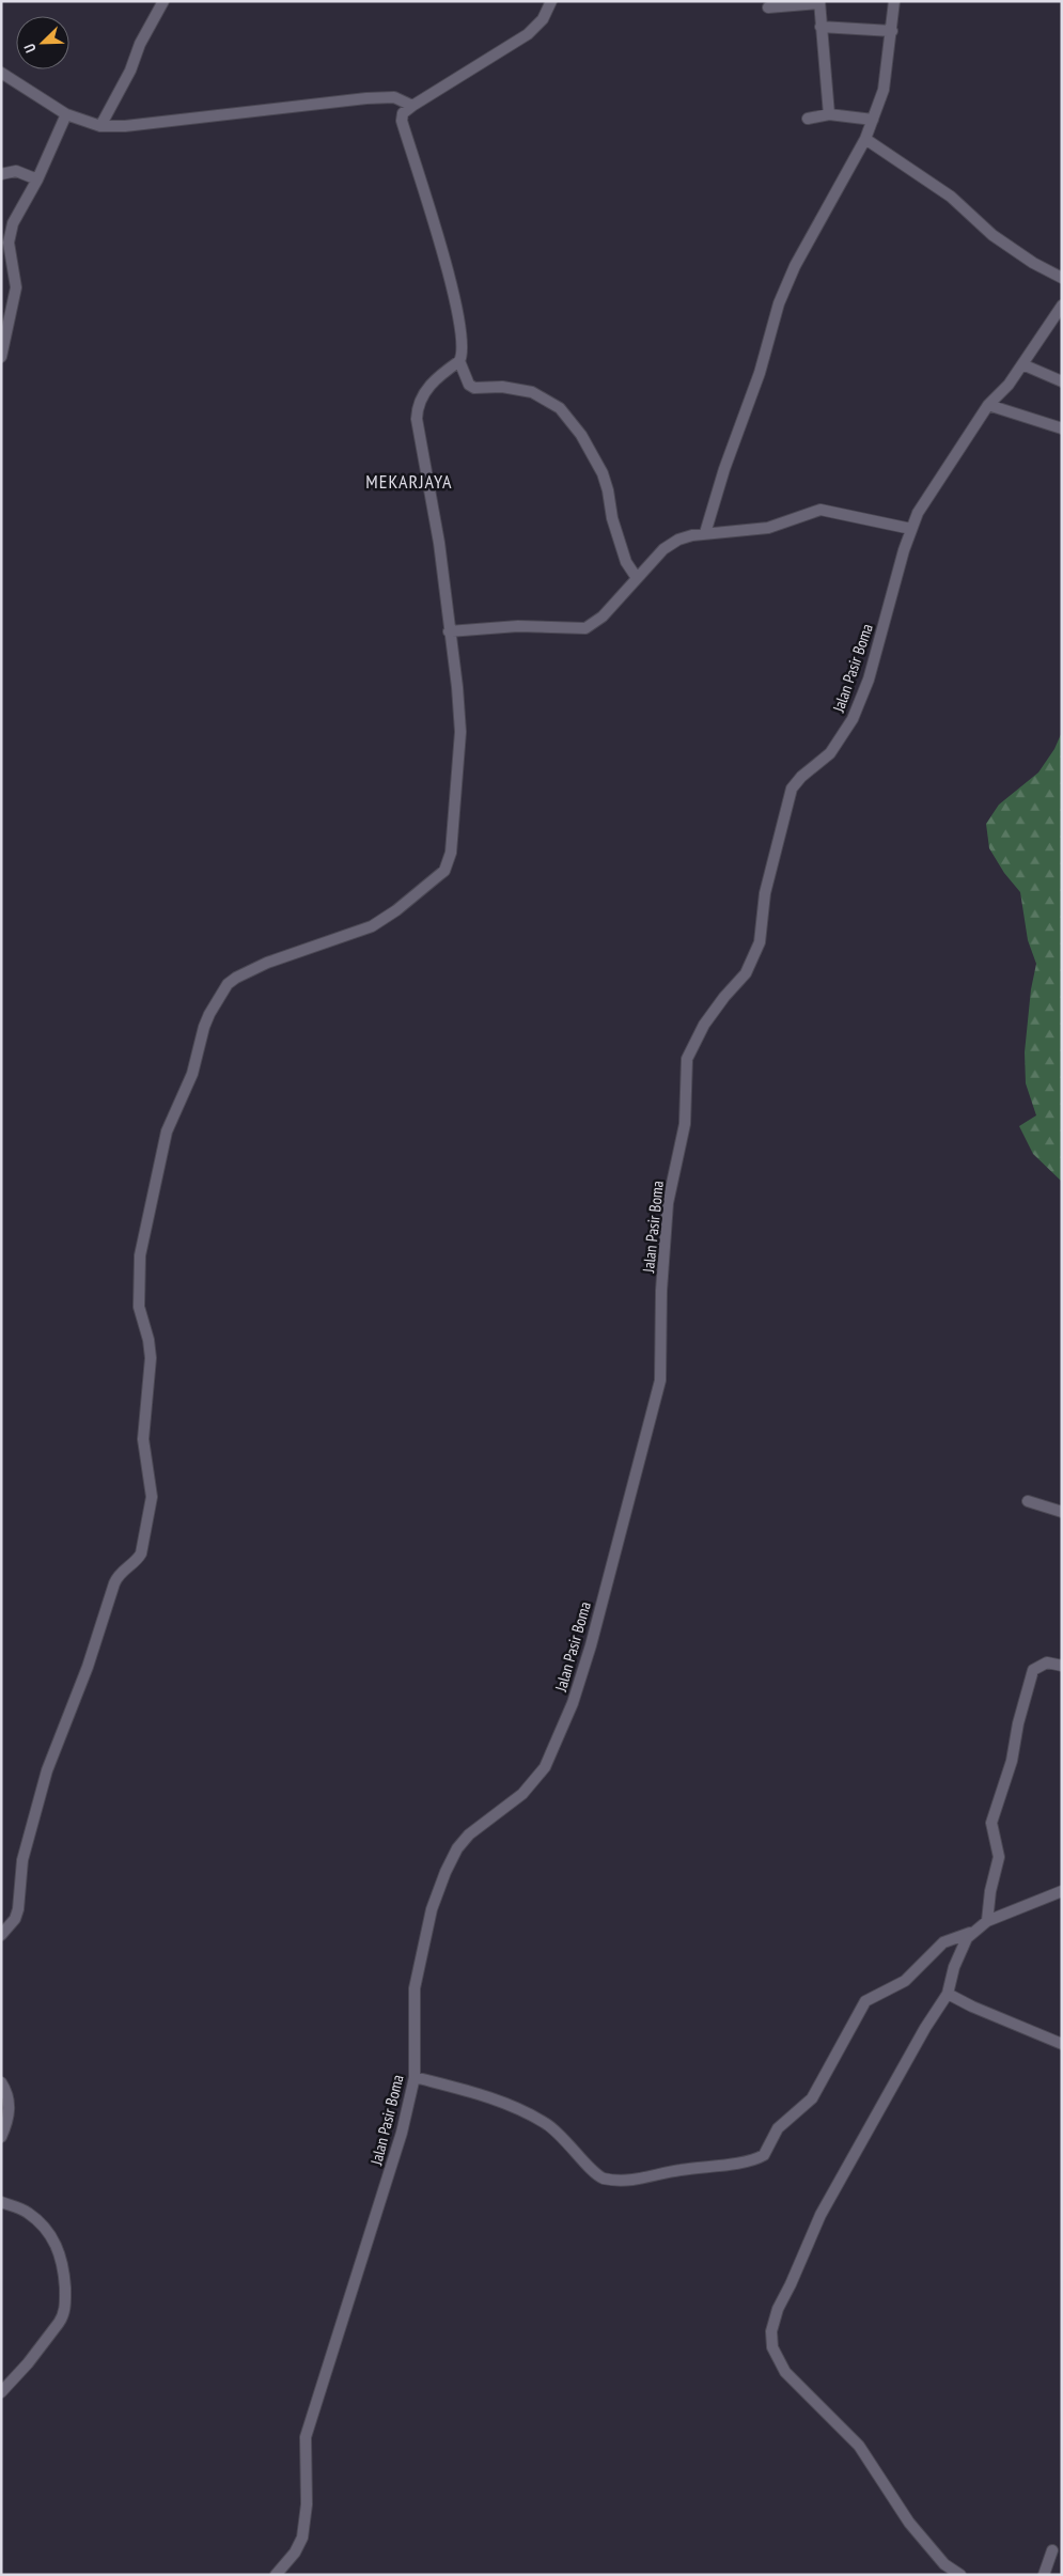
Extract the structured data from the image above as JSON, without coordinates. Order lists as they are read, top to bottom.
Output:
{
  "streets": {
    "street": ["Jalan Pasir Boma"]
  },
  "districts": ["MEKARJAYA"],
  "north": "bottom left"
}
